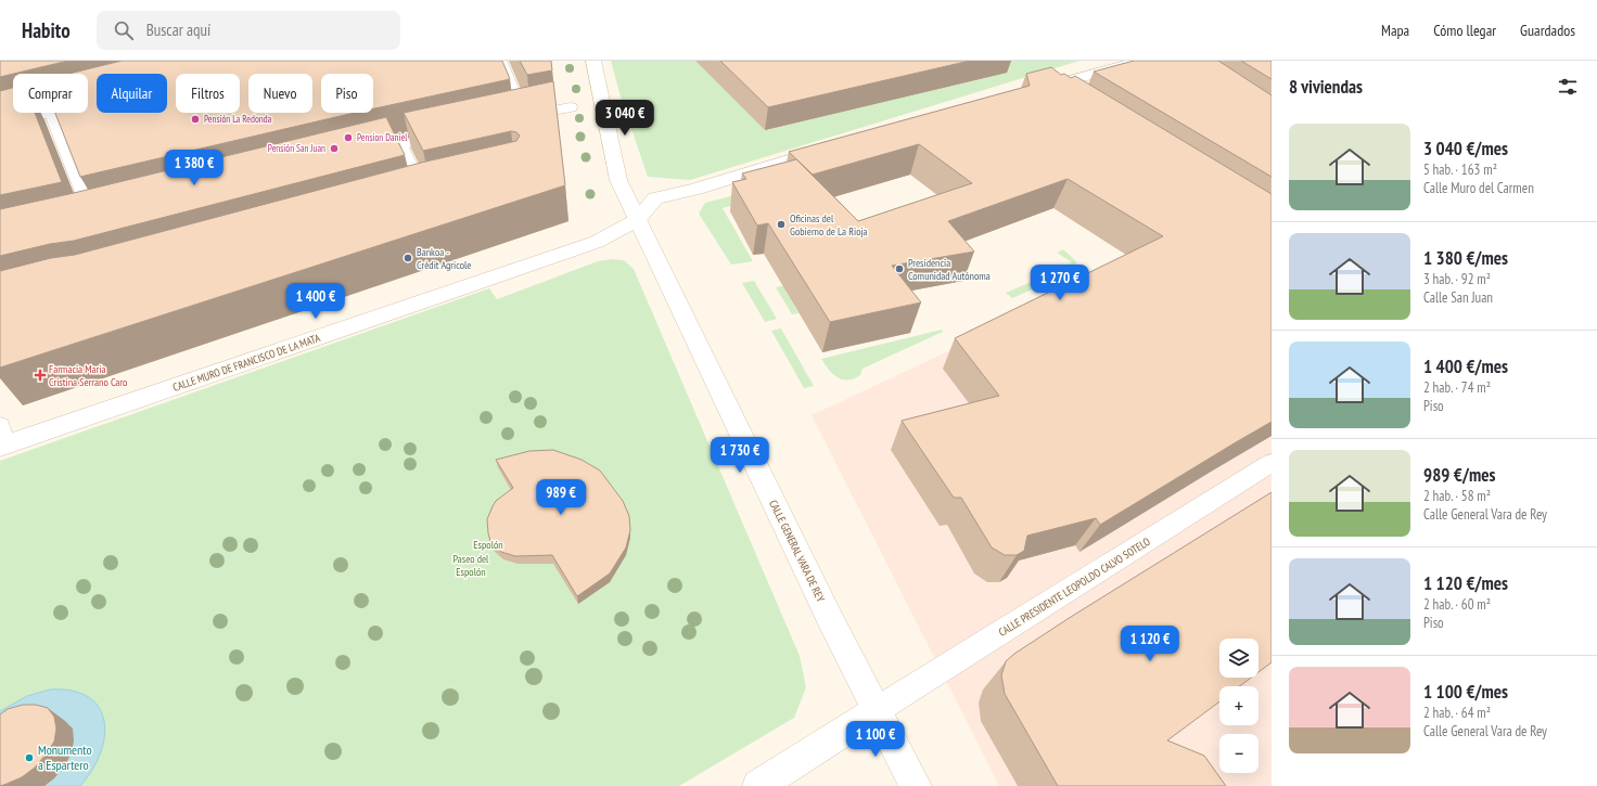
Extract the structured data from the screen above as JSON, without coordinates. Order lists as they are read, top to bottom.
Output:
{
  "streets": {
    "street": ["CALLE MURO DE FRANCISCO DE LA MATA", "CALLE GENERAL VARA DE REY", "CALLE PRESIDENTE LEOPOLDO CALVO SOTELO"]
  },
  "crossings": [
    ["CALLE MURO DE FRANCISCO DE LA MATA", "CALLE GENERAL VARA DE REY"],
    ["CALLE GENERAL VARA DE REY", "CALLE PRESIDENTE LEOPOLDO CALVO SOTELO"]
  ],
  "parks": ["Espolón", "Paseo del Espolón"],
  "places": {
    "other": [
      "Pensión La Redonda",
      "Pension Daniel",
      "Pensión San Juan",
      "Oficinas del Gobierno de La Rioja",
      "Bankoa - Crèdit Agricole",
      "Presidencia Comunidad Autónoma",
      "Monumento a Espartero"
    ],
    "health": ["Farmacia María Cristina Serrano Caro"]
  },
  "page": {
    "header": "Habito",
    "search": "Buscar aquí",
    "nav": ["Mapa", "Cómo llegar", "Guardados"],
    "heading": "8 viviendas",
    "chip": [
      "Comprar",
      "Alquilar",
      "Filtros",
      "Nuevo",
      "Piso"
    ],
    "price": [
      "3 040 €",
      "1 380 €",
      "1 270 €",
      "1 400 €",
      "1 730 €",
      "989 €",
      "1 120 €",
      "1 100 €"
    ],
    "list": [
      {
        "name": "3 040 €/mes",
        "note": "5 hab. · 163 m² · Calle Muro del Carmen"
      },
      {
        "name": "1 380 €/mes",
        "note": "3 hab. · 92 m² · Calle San Juan"
      },
      {
        "name": "1 400 €/mes",
        "note": "2 hab. · 74 m² · Piso"
      },
      {
        "name": "989 €/mes",
        "note": "2 hab. · 58 m² · Calle General Vara de Rey"
      },
      {
        "name": "1 120 €/mes",
        "note": "2 hab. · 60 m² · Piso"
      },
      {
        "name": "1 100 €/mes",
        "note": "2 hab. · 64 m² · Calle General Vara de Rey"
      }
    ],
    "map_buttons": ["+", "−"]
  }
}
